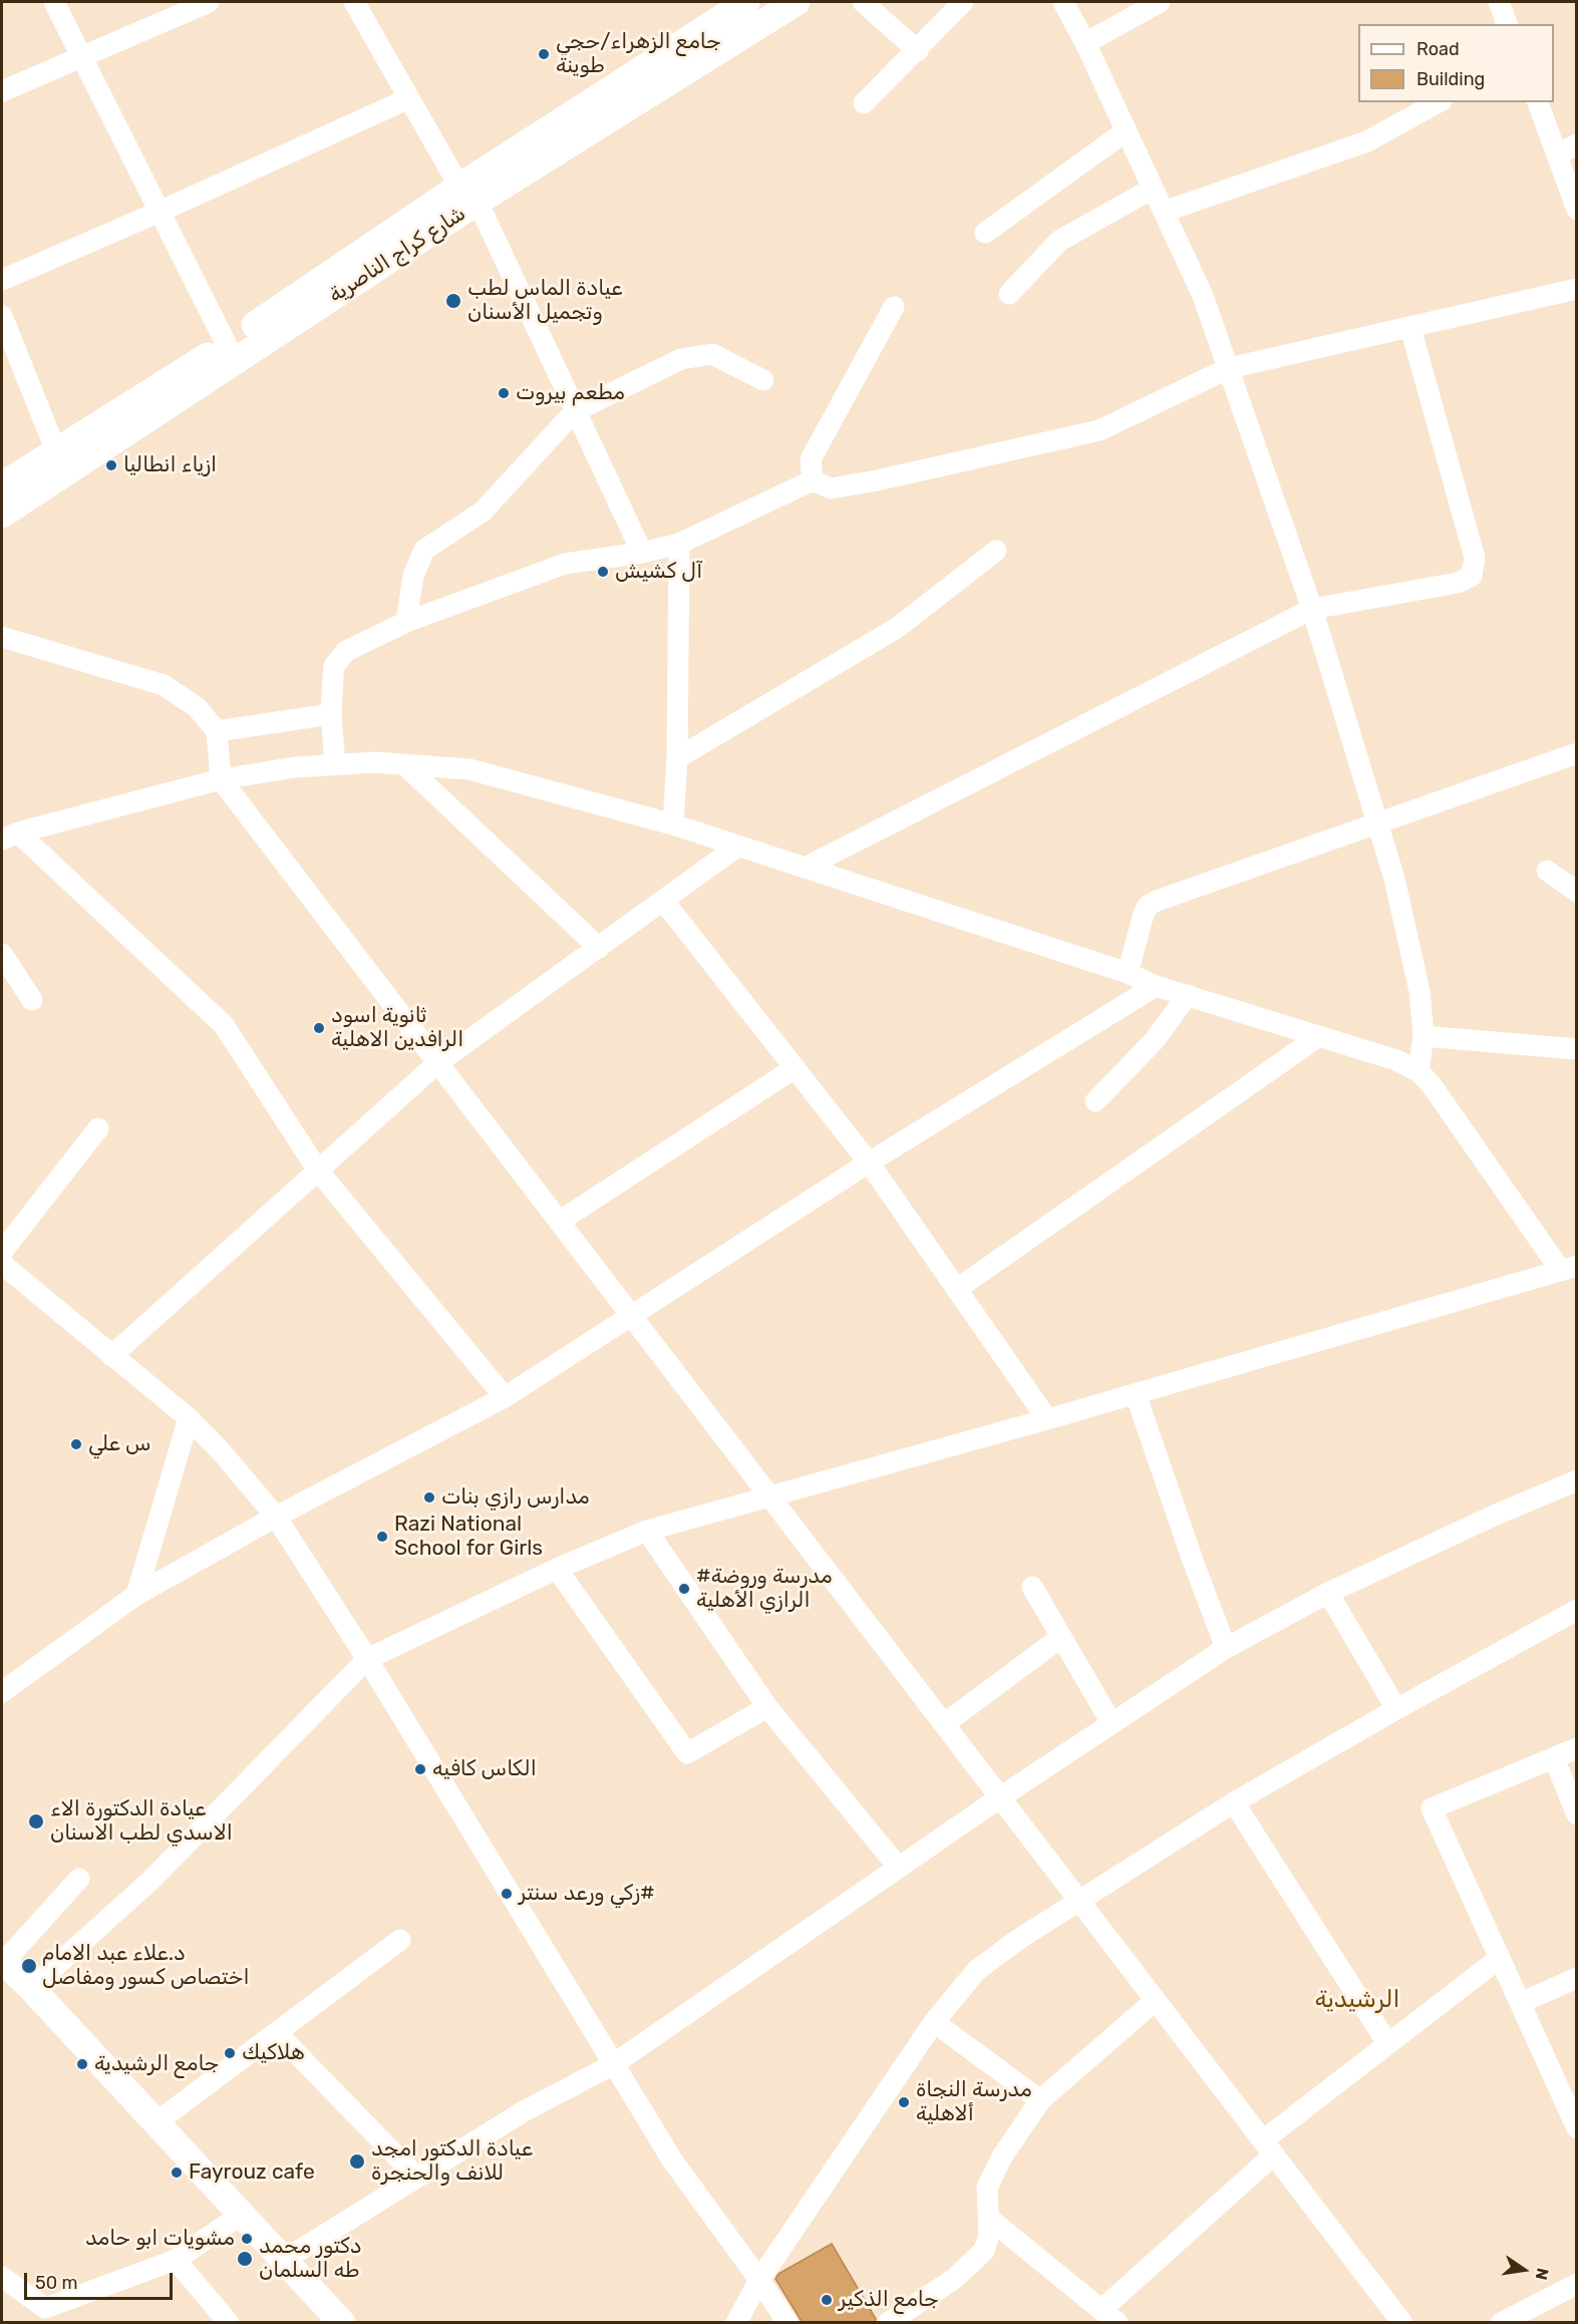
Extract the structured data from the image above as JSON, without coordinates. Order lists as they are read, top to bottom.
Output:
{
  "streets": {
    "main road": ["شارع كراج الناصرية"]
  },
  "districts": ["الرشيدية"],
  "places": [
    "جامع الزهراء/حجي طوينة",
    "عيادة الماس لطب وتجميل الأسنان",
    "مطعم بيروت",
    "ازياء انطاليا",
    "آل كشيش",
    "ثانوية اسود الرافدين الاهلية",
    "س علي",
    "مدارس رازي بنات",
    "Razi National School for Girls",
    "#مدرسة وروضة الرازي الأهلية",
    "الكاس كافيه",
    "عيادة الدكتورة الاء الاسدي لطب الاسنان",
    "زكي ورعد سنتر#",
    "د.علاء عبد الامام اختصاص كسور ومفاصل",
    "هلاكيك",
    "جامع الرشيدية",
    "مدرسة النجاة ألاهلية",
    "عيادة الدكتور امجد للانف والحنجرة",
    "Fayrouz cafe",
    "مشويات ابو حامد",
    "دكتور محمد طه السلمان",
    "جامع الذكير"
  ],
  "legend": ["Road", "Building"],
  "scale_bar": "50 m",
  "north": "right"
}
